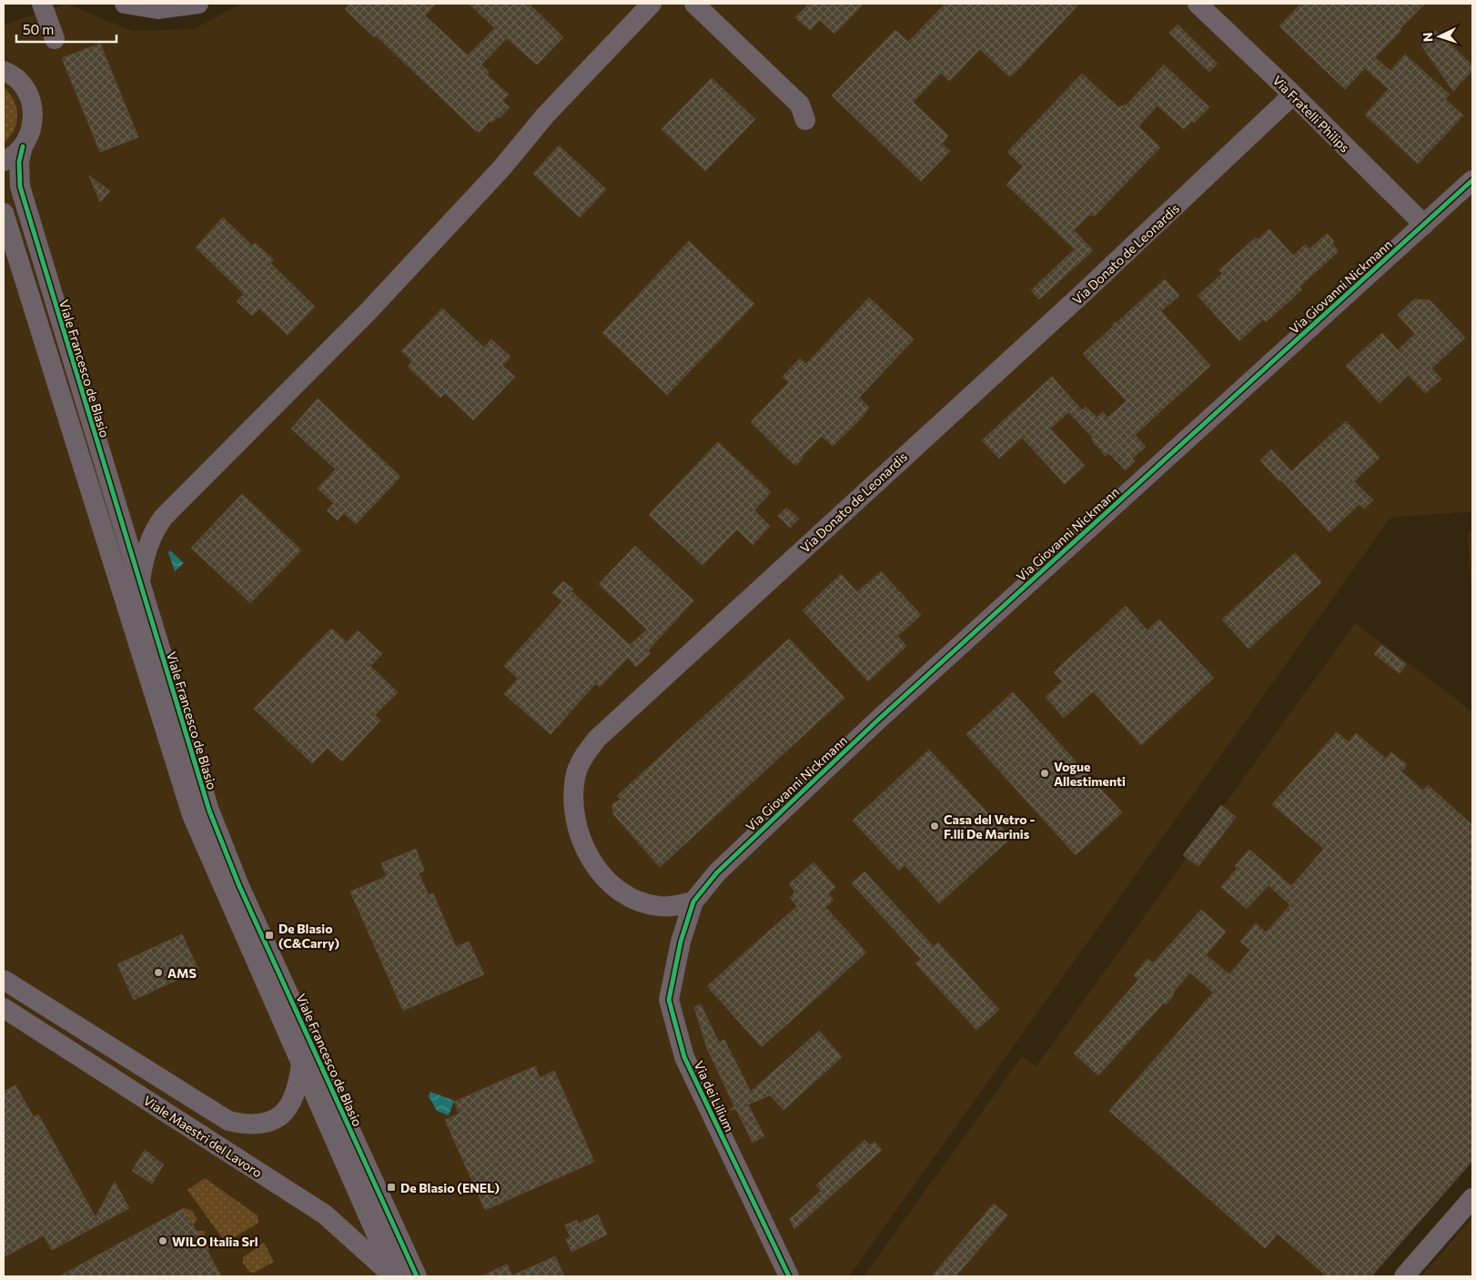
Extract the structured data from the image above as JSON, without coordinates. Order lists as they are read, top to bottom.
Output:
{
  "streets": {
    "street": [
      "Via Fratelli Philips",
      "Via Donato de Leonardis",
      "Via Giovanni Nickmann",
      "Viale Francesco de Blasio",
      "Via dei Lilium",
      "Viale Maestri del Lavoro"
    ]
  },
  "crossings": [
    ["Via Fratelli Philips", "Via Donato de Leonardis"],
    ["Via Fratelli Philips", "Via Giovanni Nickmann"],
    ["Via Donato de Leonardis", "Via Giovanni Nickmann"],
    ["Via Donato de Leonardis", "Via dei Lilium"],
    ["Via Giovanni Nickmann", "Via dei Lilium"]
  ],
  "places": {
    "other": [
      "Vogue Allestimenti",
      "Casa del Vetro - F.lli De Marinis",
      "AMS",
      "WILO Italia Srl"
    ],
    "transit": ["De Blasio (C&Carry)", "De Blasio (ENEL)"]
  },
  "scale_bar": "50 m",
  "north": "left"
}
